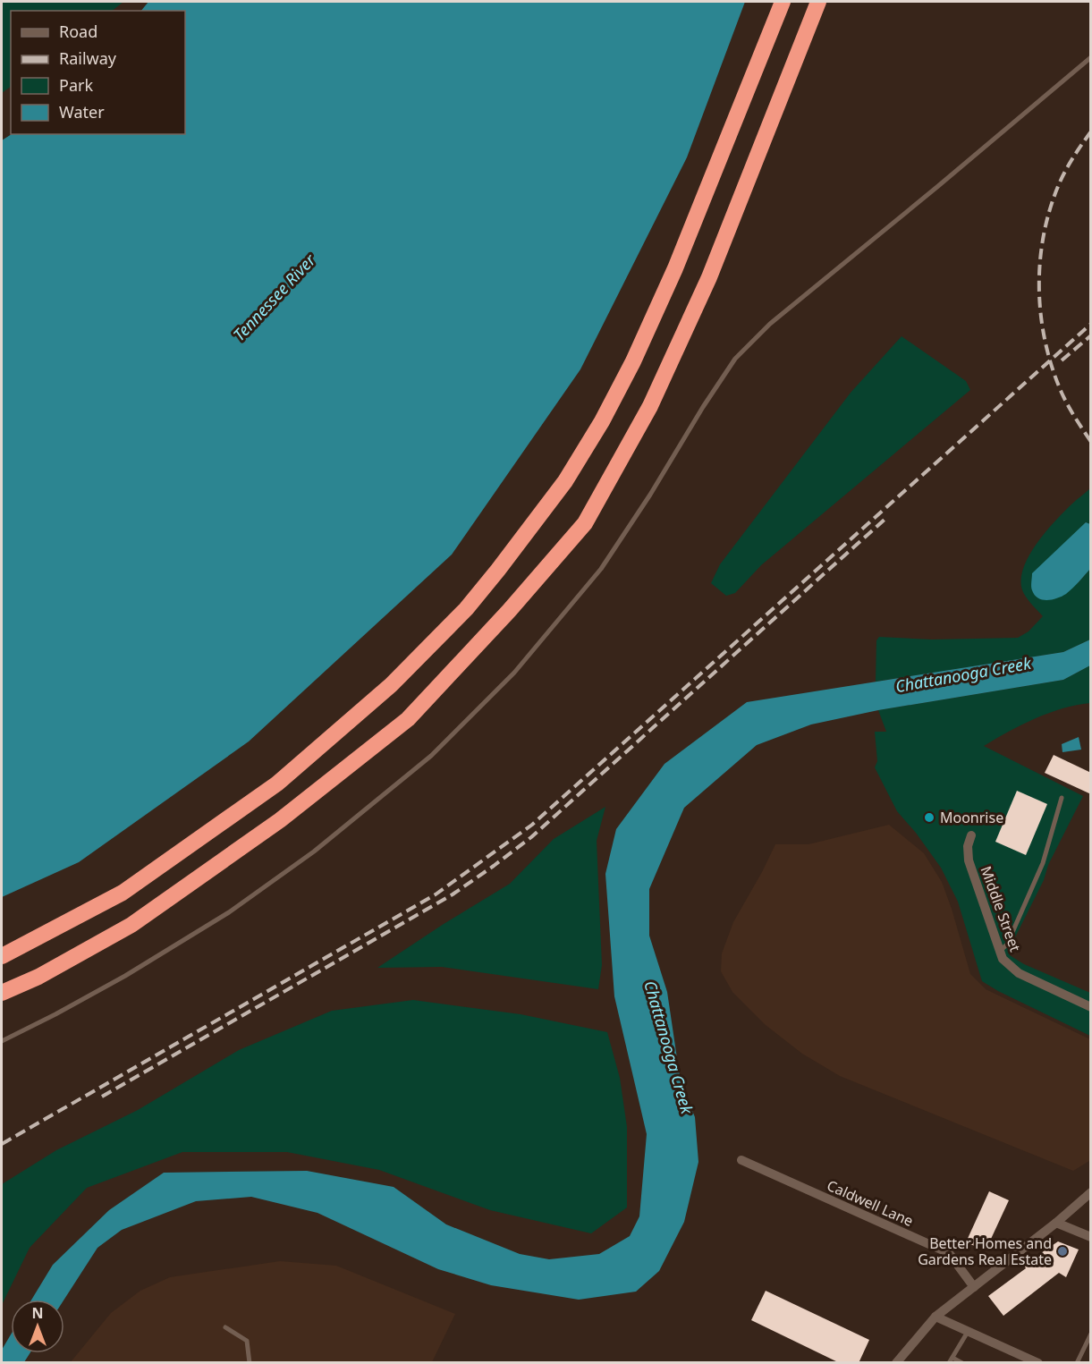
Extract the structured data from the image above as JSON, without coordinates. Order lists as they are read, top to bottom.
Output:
{
  "streets": {
    "street": ["Middle Street", "Caldwell Lane"]
  },
  "water": ["Tennessee River", "Chattanooga Creek"],
  "places": ["Moonrise", "Better Homes and Gardens Real Estate"],
  "legend": [
    "Road",
    "Railway",
    "Park",
    "Water"
  ],
  "north": "top"
}
